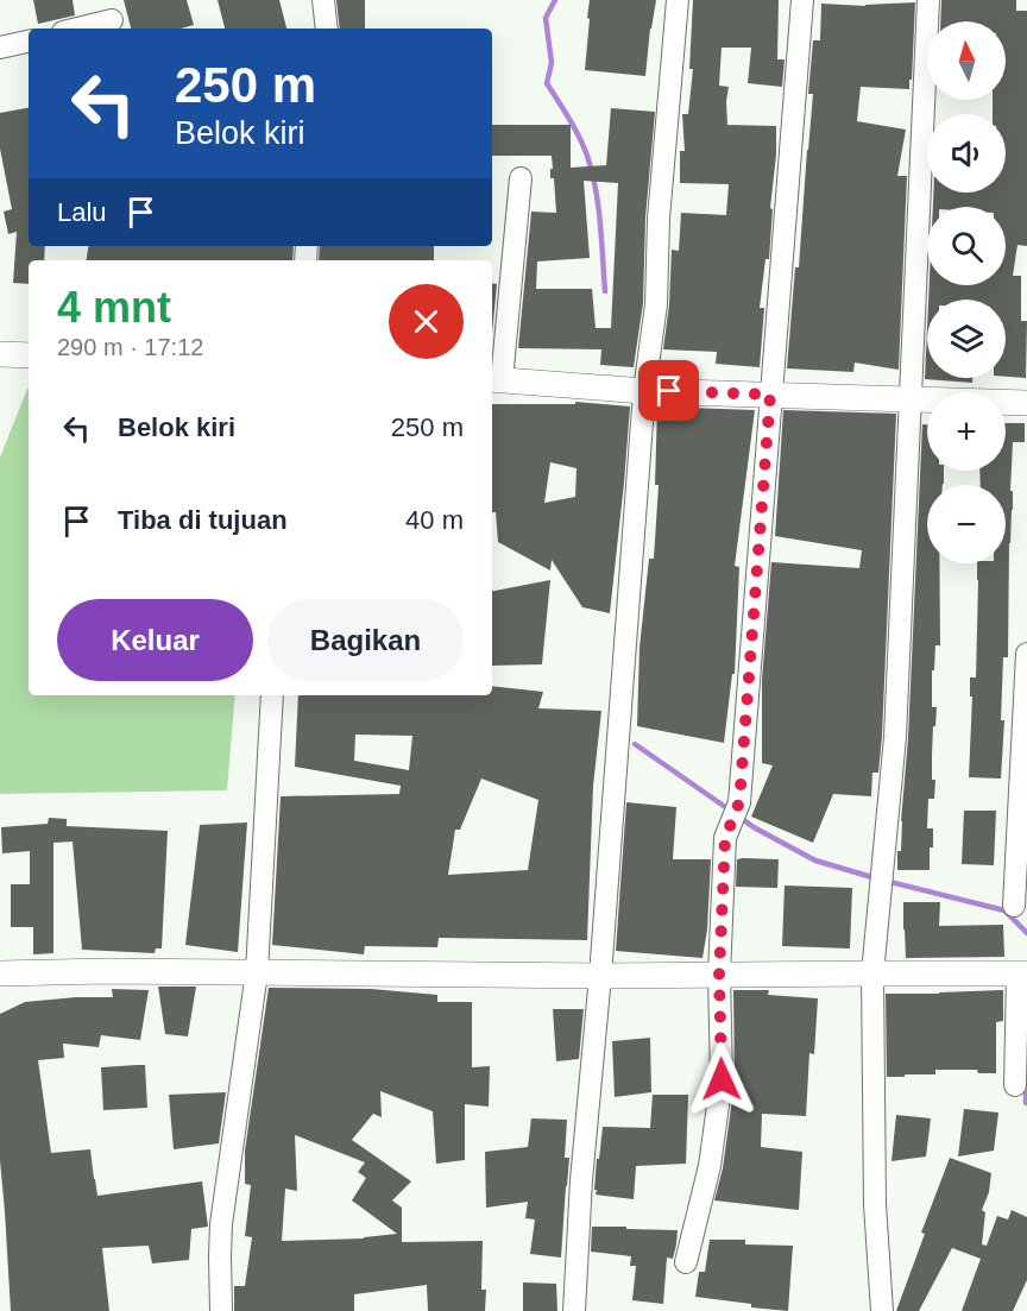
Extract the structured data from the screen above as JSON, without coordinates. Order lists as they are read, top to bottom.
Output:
{
  "north": "top",
  "page": {
    "map_buttons": ["+", "−"],
    "turn": ["250 m", "Belok kiri"],
    "then": "Lalu",
    "heading": ["4 mnt", "290 m · 17:12"],
    "list": [
      {
        "name": "Belok kiri",
        "value": "250 m"
      },
      {
        "name": "Tiba di tujuan",
        "value": "40 m"
      }
    ],
    "buttons": ["Keluar", "Bagikan"]
  }
}
